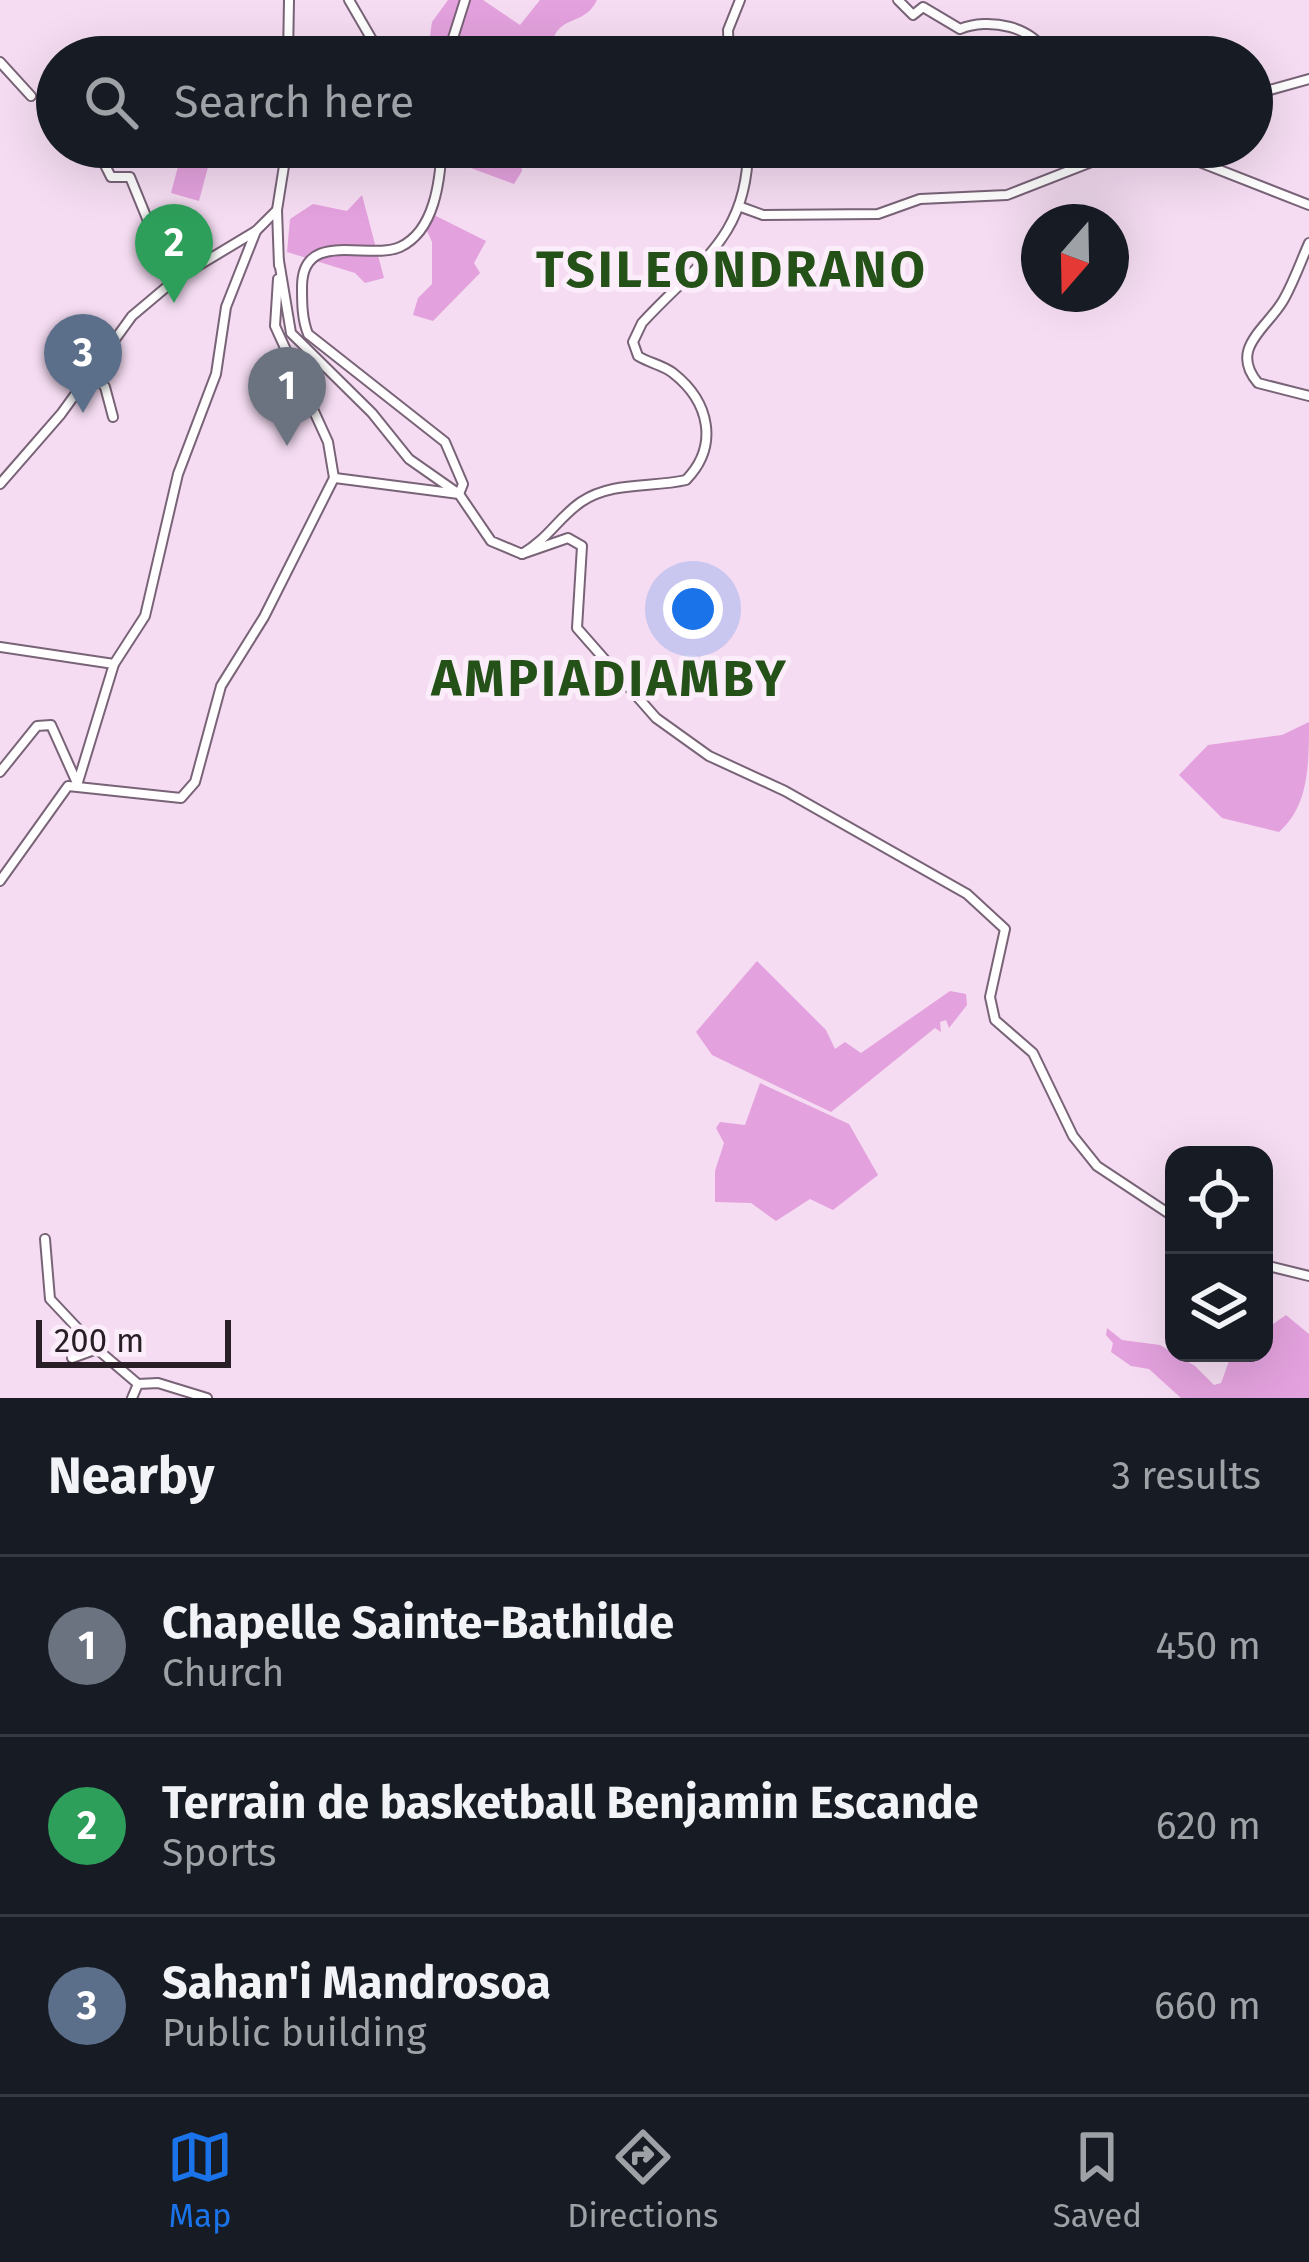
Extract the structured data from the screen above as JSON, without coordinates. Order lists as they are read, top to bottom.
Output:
{
  "districts": ["TSILEONDRANO", "AMPIADIAMBY"],
  "scale_bar": "200 m",
  "north": "bottom",
  "page": {
    "search": "Search here",
    "pins": ["2", "3", "1"],
    "scale": "200 m",
    "heading": ["Nearby", "3 results"],
    "list": [
      {
        "mark": "1",
        "name": "Chapelle Sainte-Bathilde",
        "note": "Church",
        "value": "450 m"
      },
      {
        "mark": "2",
        "name": "Terrain de basketball Benjamin Escande",
        "note": "Sports",
        "value": "620 m"
      },
      {
        "mark": "3",
        "name": "Sahan'i Mandrosoa",
        "note": "Public building",
        "value": "660 m"
      }
    ],
    "nav": ["Map", "Directions", "Saved"]
  }
}
